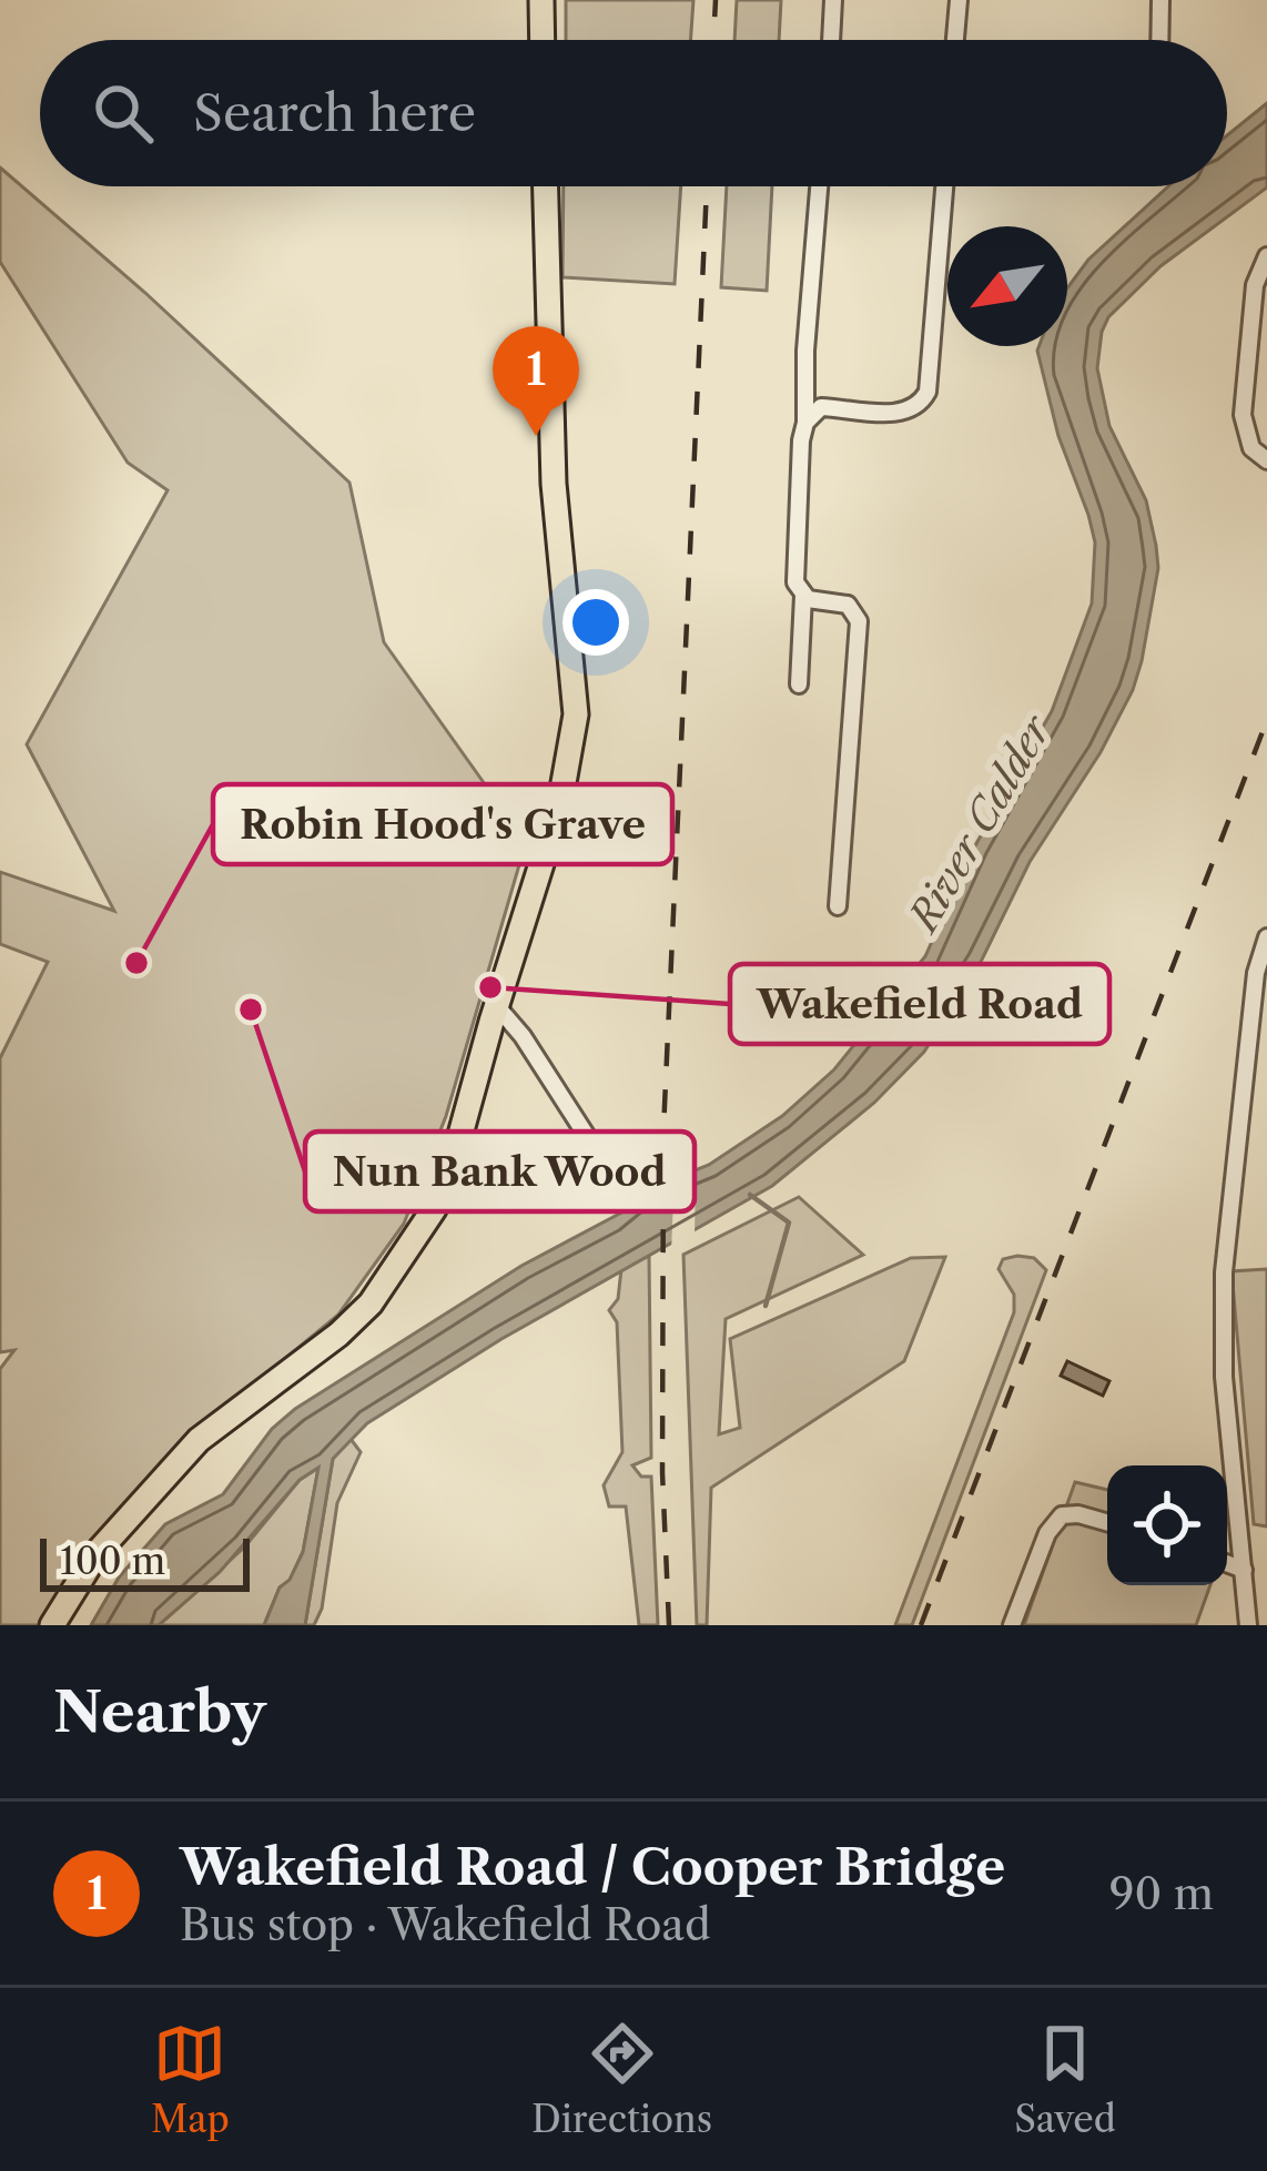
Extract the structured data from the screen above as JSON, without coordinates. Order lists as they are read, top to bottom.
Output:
{
  "water": ["River Calder"],
  "places": ["Robin Hood's Grave", "Wakefield Road", "Nun Bank Wood"],
  "scale_bar": "100 m",
  "north": "bottom left",
  "page": {
    "search": "Search here",
    "pins": "1",
    "scale": "100 m",
    "heading": "Nearby",
    "list": [
      {
        "mark": "1",
        "name": "Wakefield Road / Cooper Bridge",
        "note": "Bus stop · Wakefield Road",
        "value": "90 m"
      }
    ],
    "nav": ["Map", "Directions", "Saved"]
  }
}
